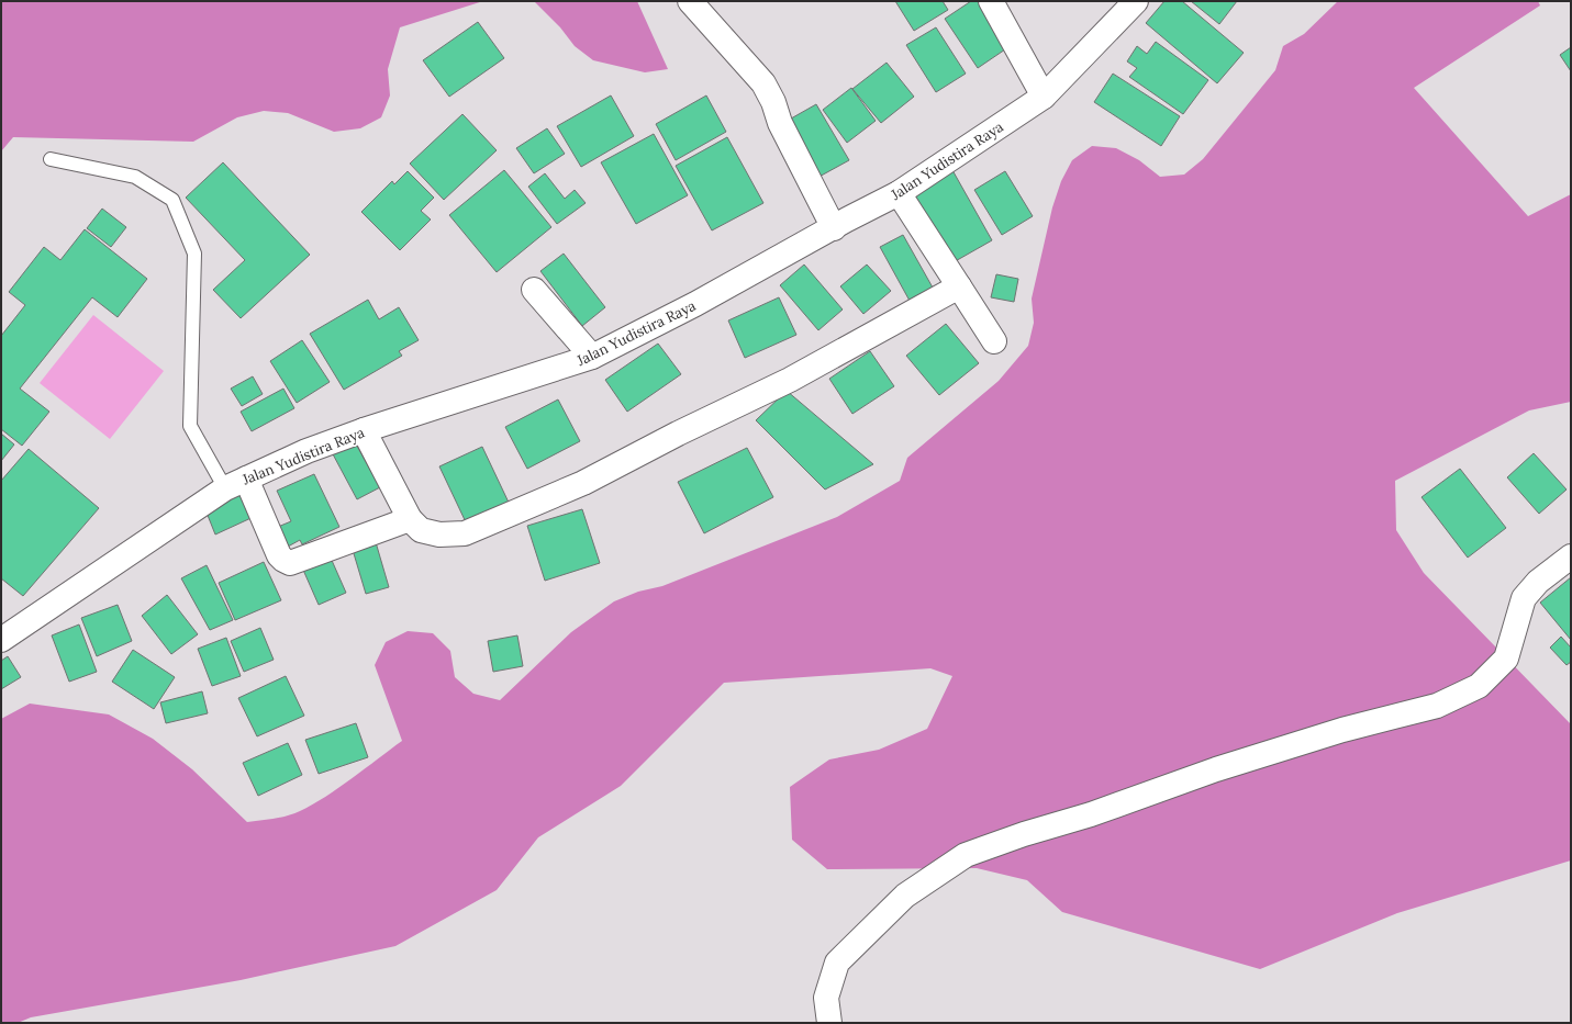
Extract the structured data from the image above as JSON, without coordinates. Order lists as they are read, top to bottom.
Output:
{
  "streets": {
    "street": ["Jalan Yudistira Raya"]
  }
}
